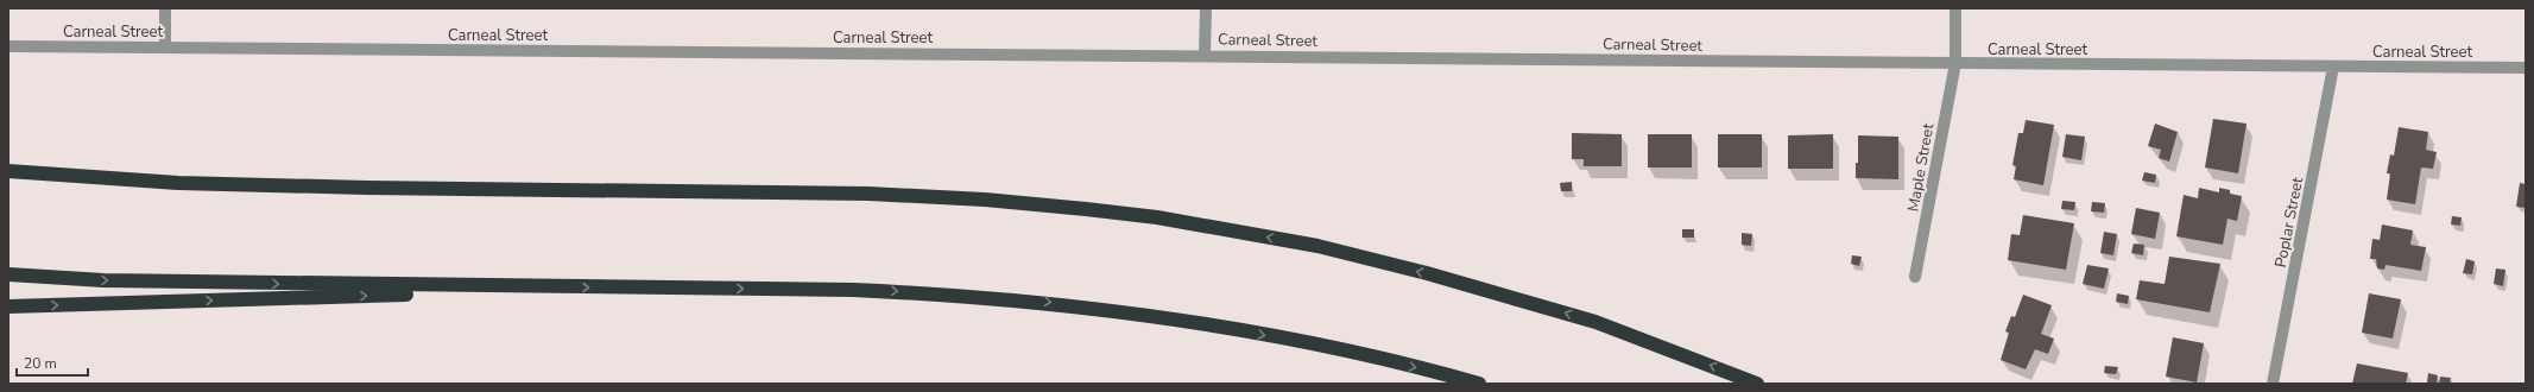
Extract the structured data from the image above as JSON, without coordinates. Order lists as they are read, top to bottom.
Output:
{
  "streets": {
    "street": ["Carneal Street", "Maple Street", "Poplar Street"]
  },
  "crossings": [
    ["Carneal Street", "Maple Street"],
    ["Carneal Street", "Poplar Street"]
  ],
  "scale_bar": "20 m"
}
